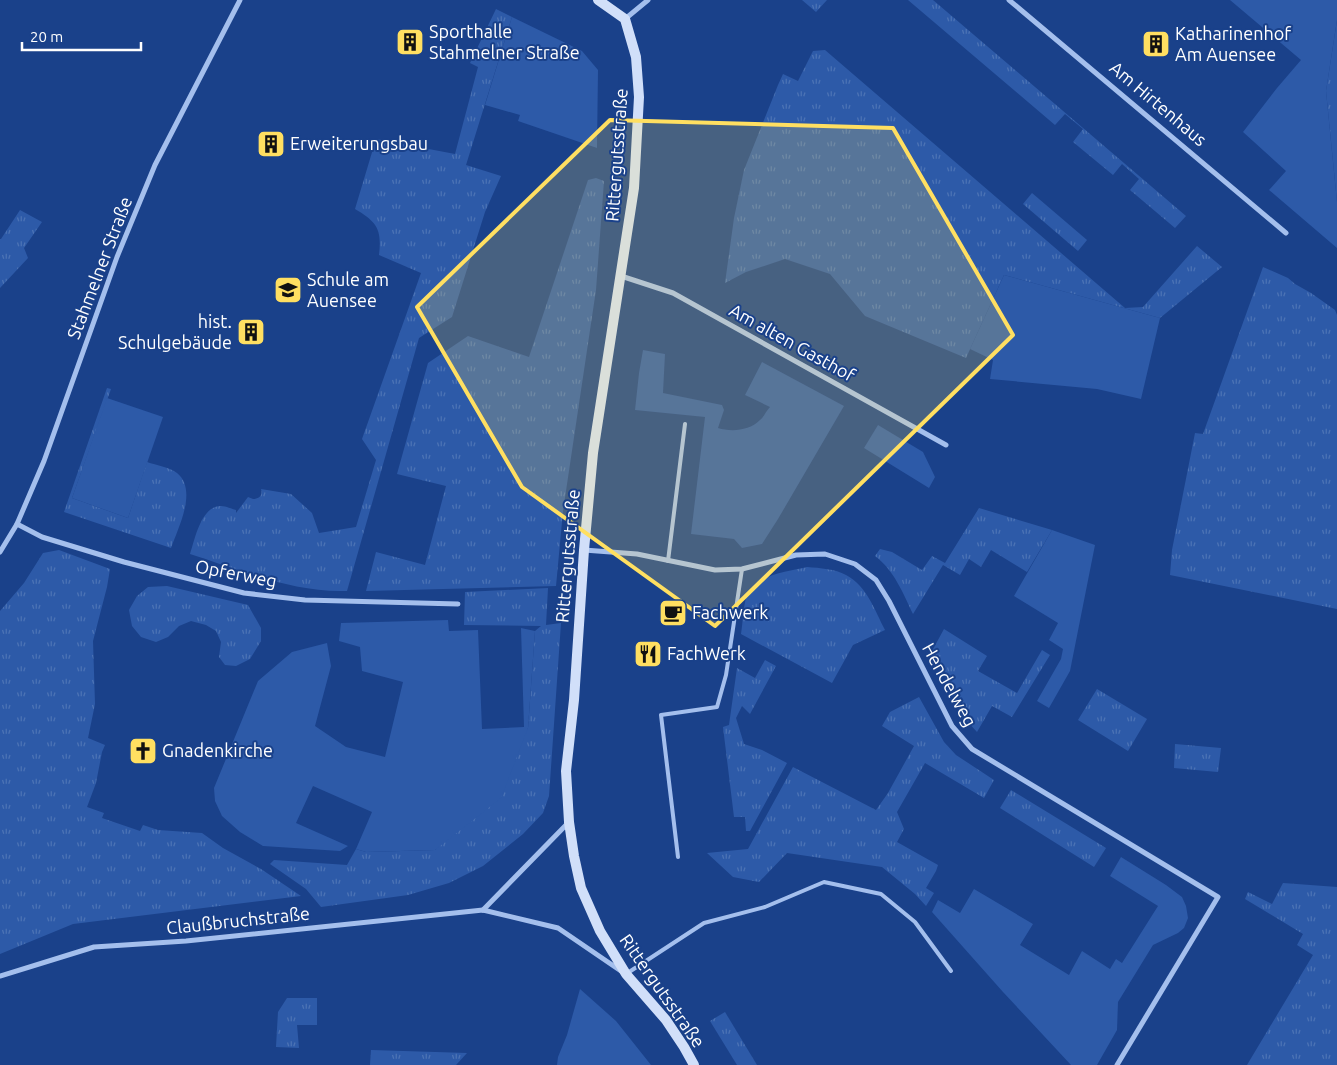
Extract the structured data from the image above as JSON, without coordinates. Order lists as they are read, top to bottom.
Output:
{
  "streets": {
    "main road": ["Rittergutsstraße"],
    "street": [
      "Am Hirtenhaus",
      "Stahmelner Straße",
      "Am alten Gasthof",
      "Opferweg",
      "Hendelweg",
      "Claußbruchstraße"
    ]
  },
  "crossings": [
    ["Rittergutsstraße", "Am alten Gasthof"],
    ["Rittergutsstraße", "Hendelweg"],
    ["Rittergutsstraße", "Claußbruchstraße"],
    ["Stahmelner Straße", "Opferweg"]
  ],
  "places": {
    "building": [
      "Sporthalle Stahmelner Straße",
      "Katharinenhof Am Auensee",
      "Erweiterungsbau",
      "hist. Schulgebäude"
    ],
    "school or university": ["Schule am Auensee"],
    "cafe": ["Fachwerk"],
    "restaurant": ["FachWerk"],
    "church": ["Gnadenkirche"]
  },
  "scale_bar": "20 m"
}
